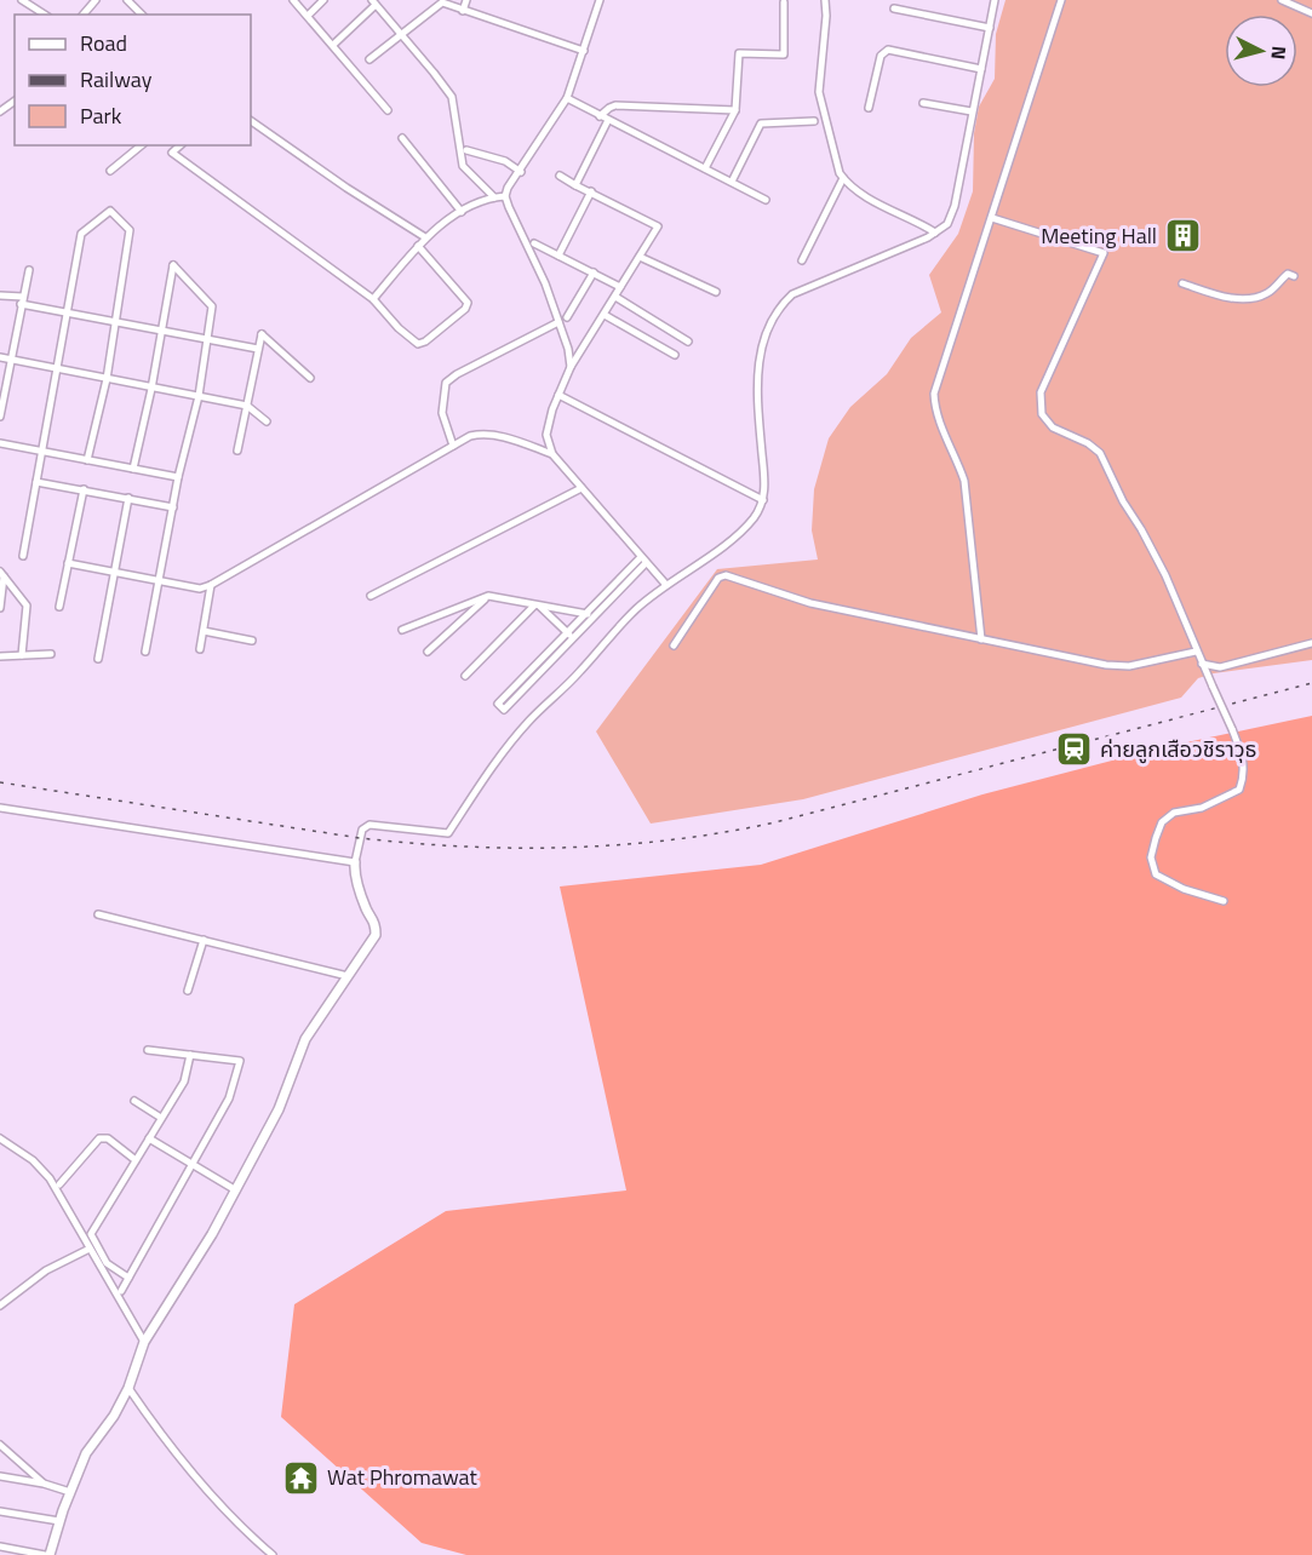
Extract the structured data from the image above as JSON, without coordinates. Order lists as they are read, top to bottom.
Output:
{
  "places": {
    "building": ["Meeting Hall"],
    "station": ["ค่ายลูกเสือวชิราวุธ"],
    "temple": ["Wat Phromawat"]
  },
  "legend": ["Road", "Railway", "Park"],
  "north": "right"
}
